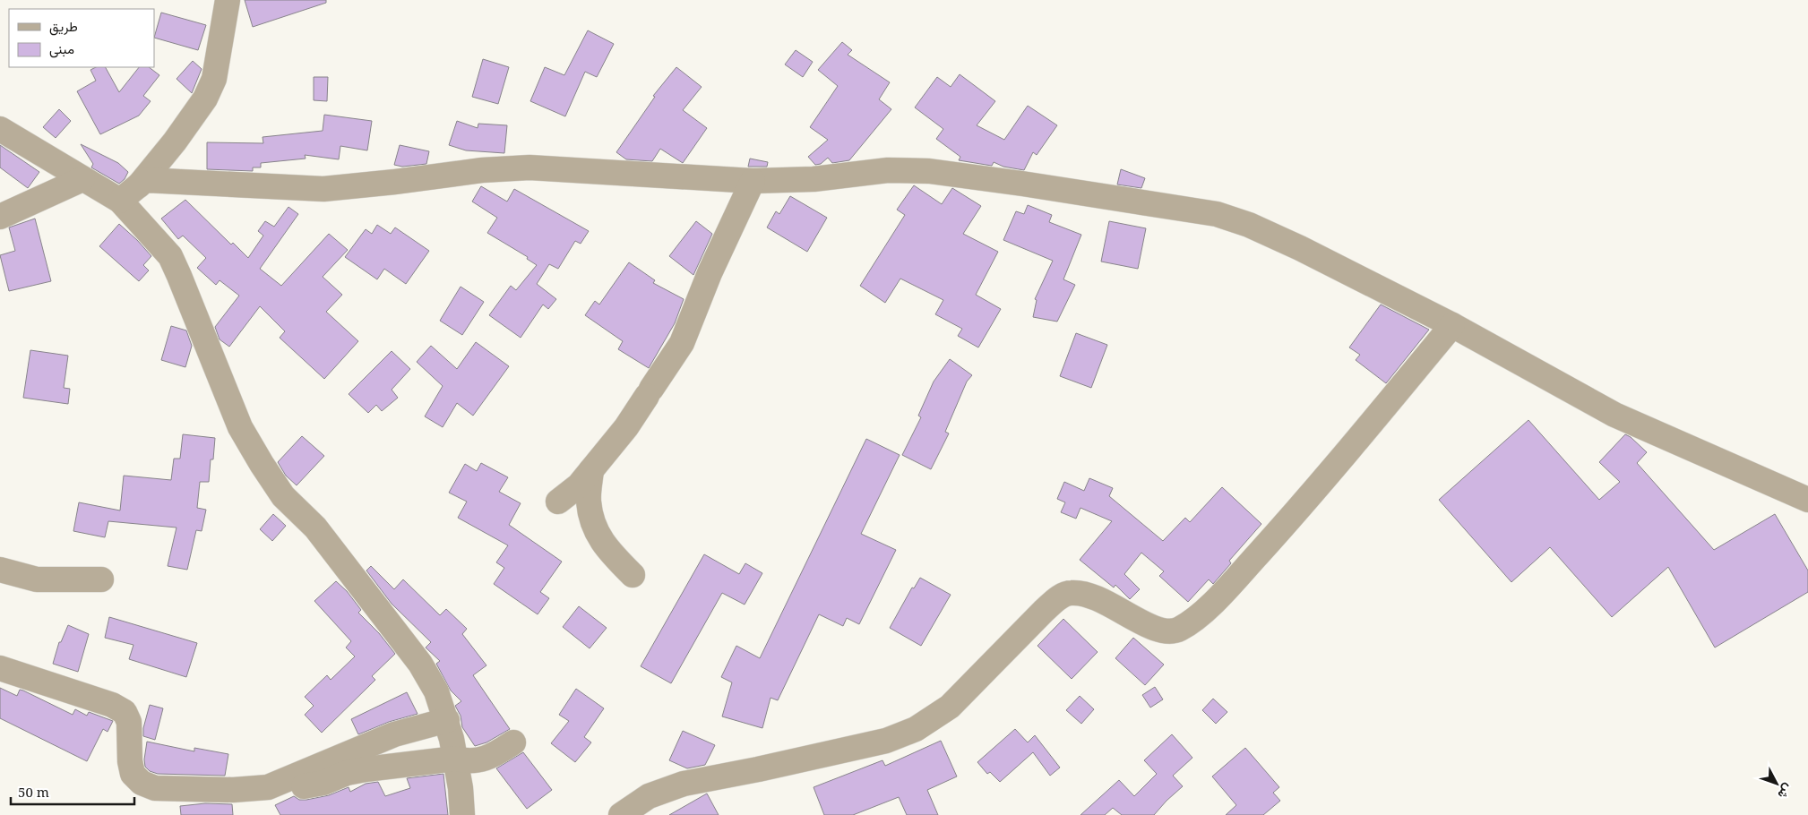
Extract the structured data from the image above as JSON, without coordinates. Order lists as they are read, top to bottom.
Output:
{
  "legend": ["طريق", "مبنى"],
  "scale_bar": "50 m",
  "north": "bottom right"
}
